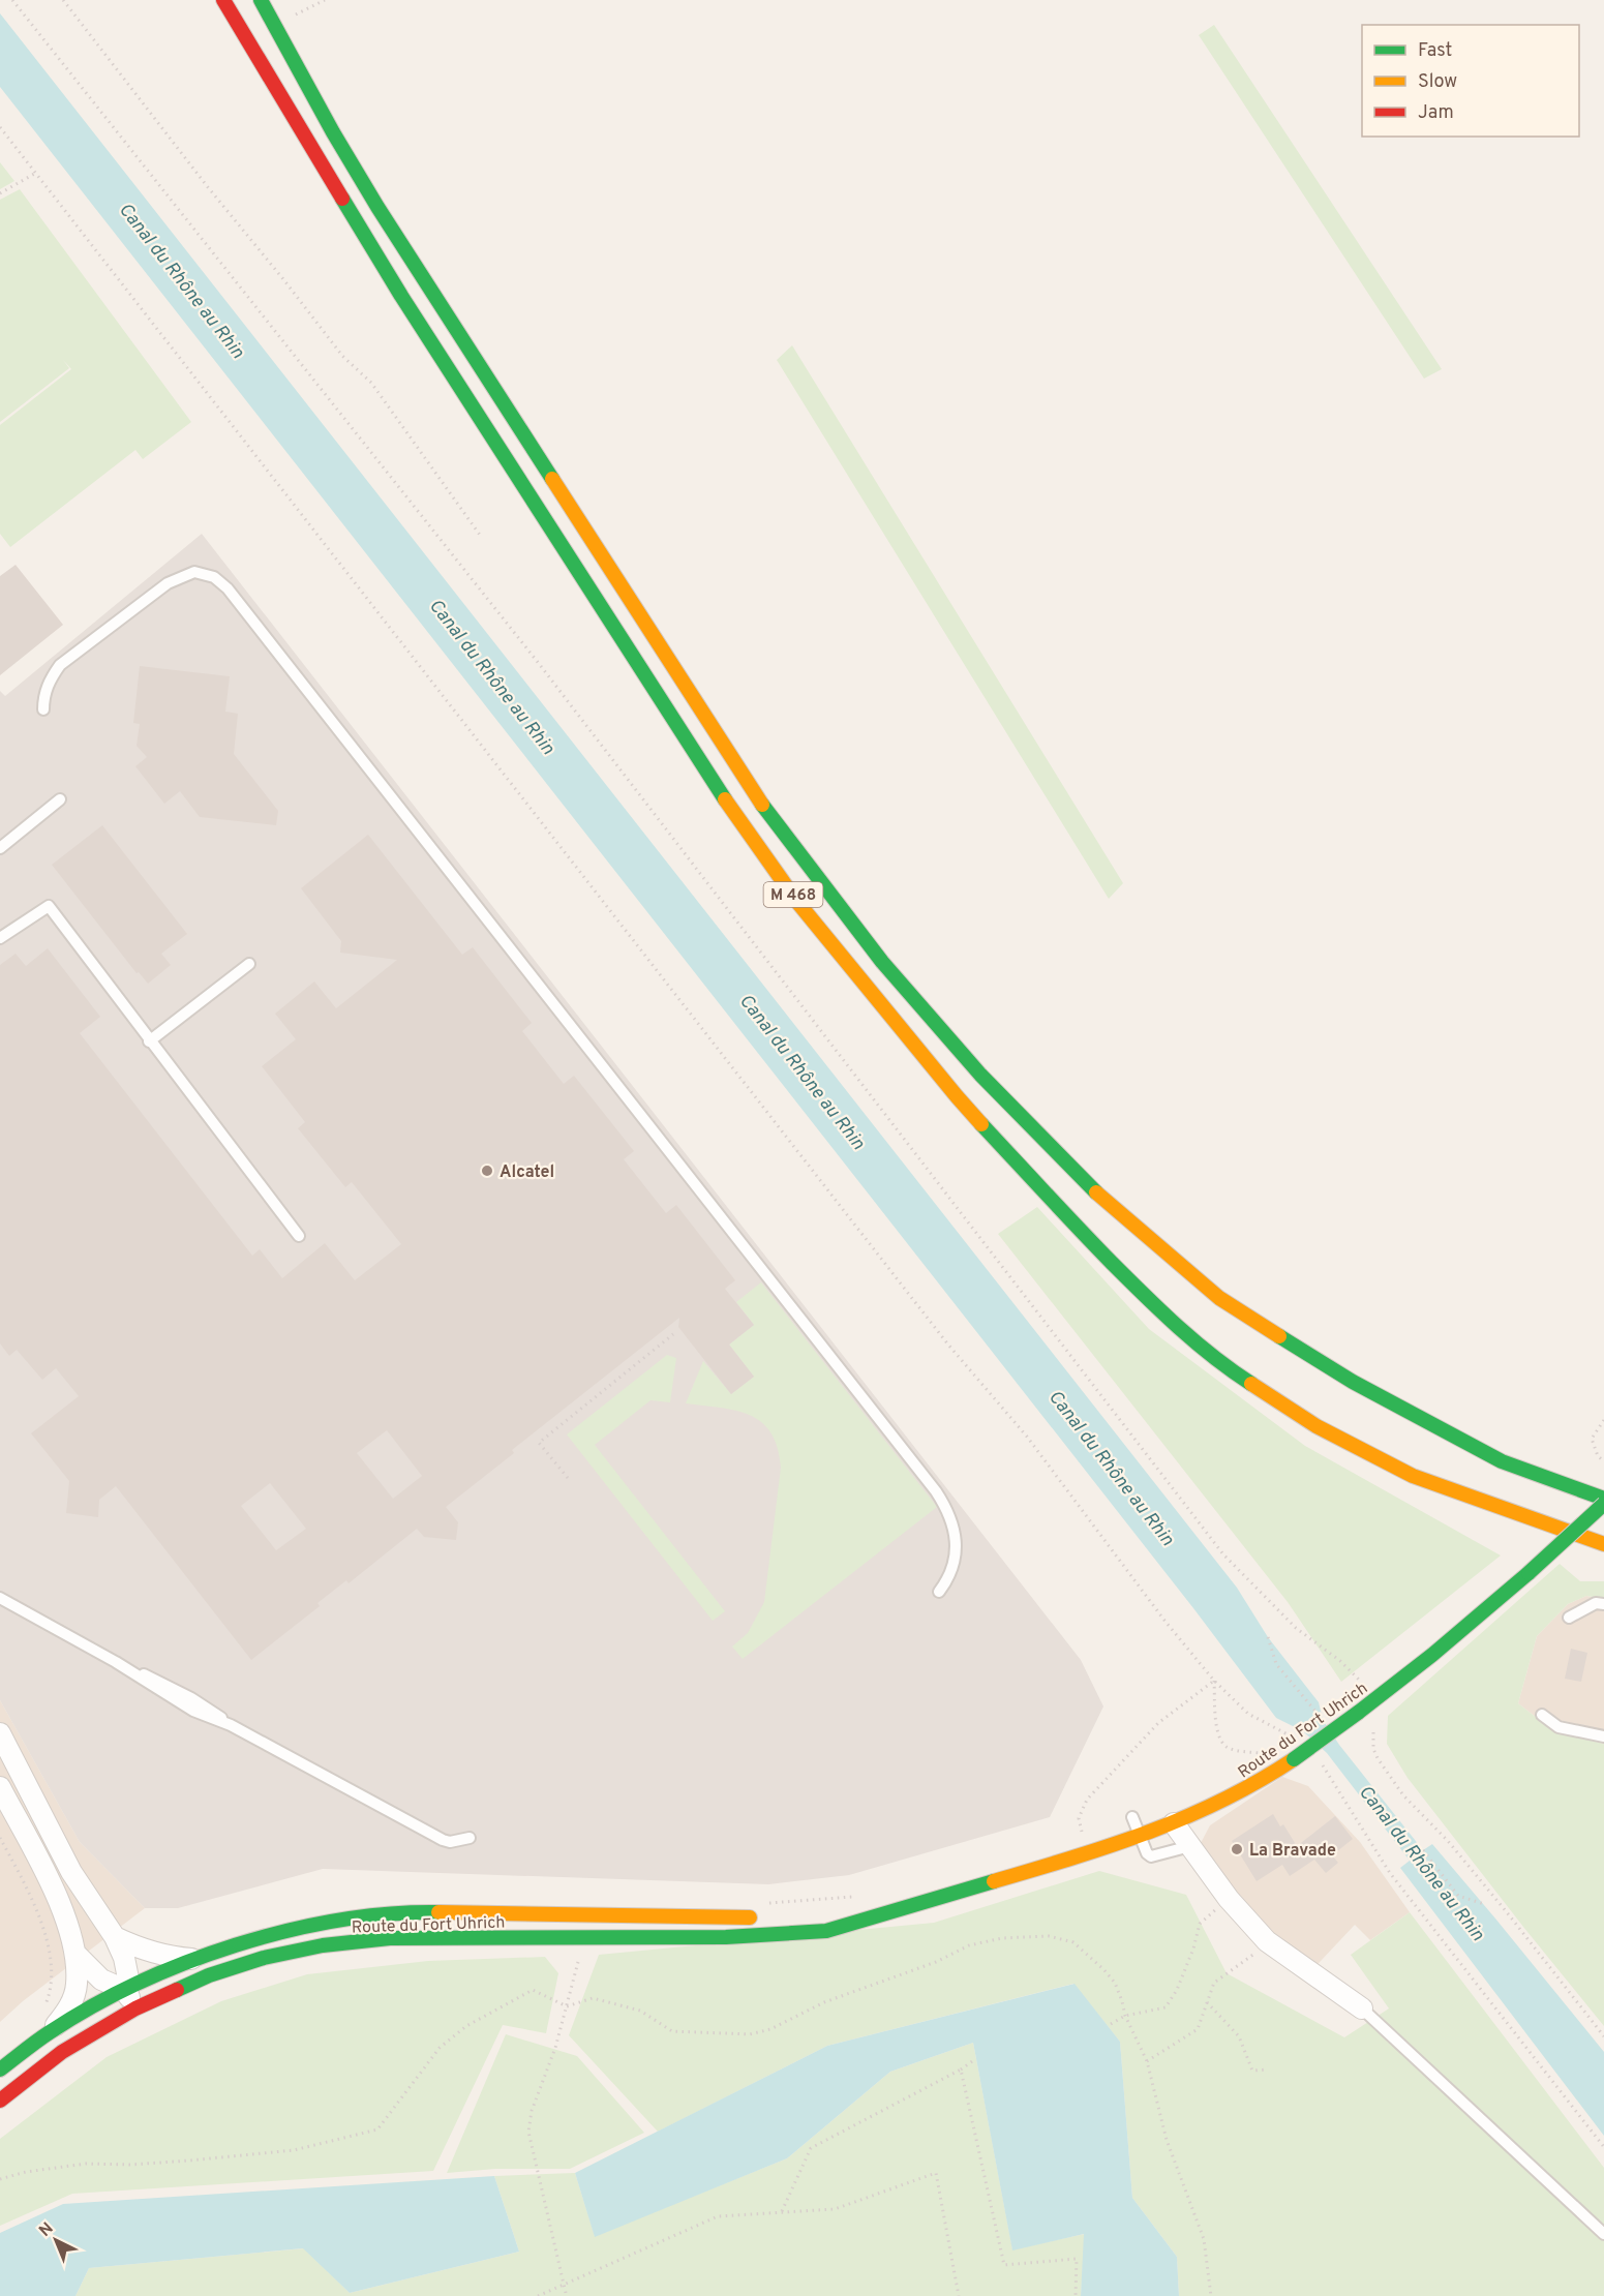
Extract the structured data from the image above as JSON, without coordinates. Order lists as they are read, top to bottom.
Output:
{
  "streets": {
    "main road": ["M 468", "Route du Fort Uhrich"]
  },
  "crossings": [
    ["M 468", "Route du Fort Uhrich"]
  ],
  "water": ["Canal du Rhône au Rhin"],
  "places": ["Alcatel", "La Bravade"],
  "legend": ["Fast", "Slow", "Jam"],
  "north": "top left"
}
